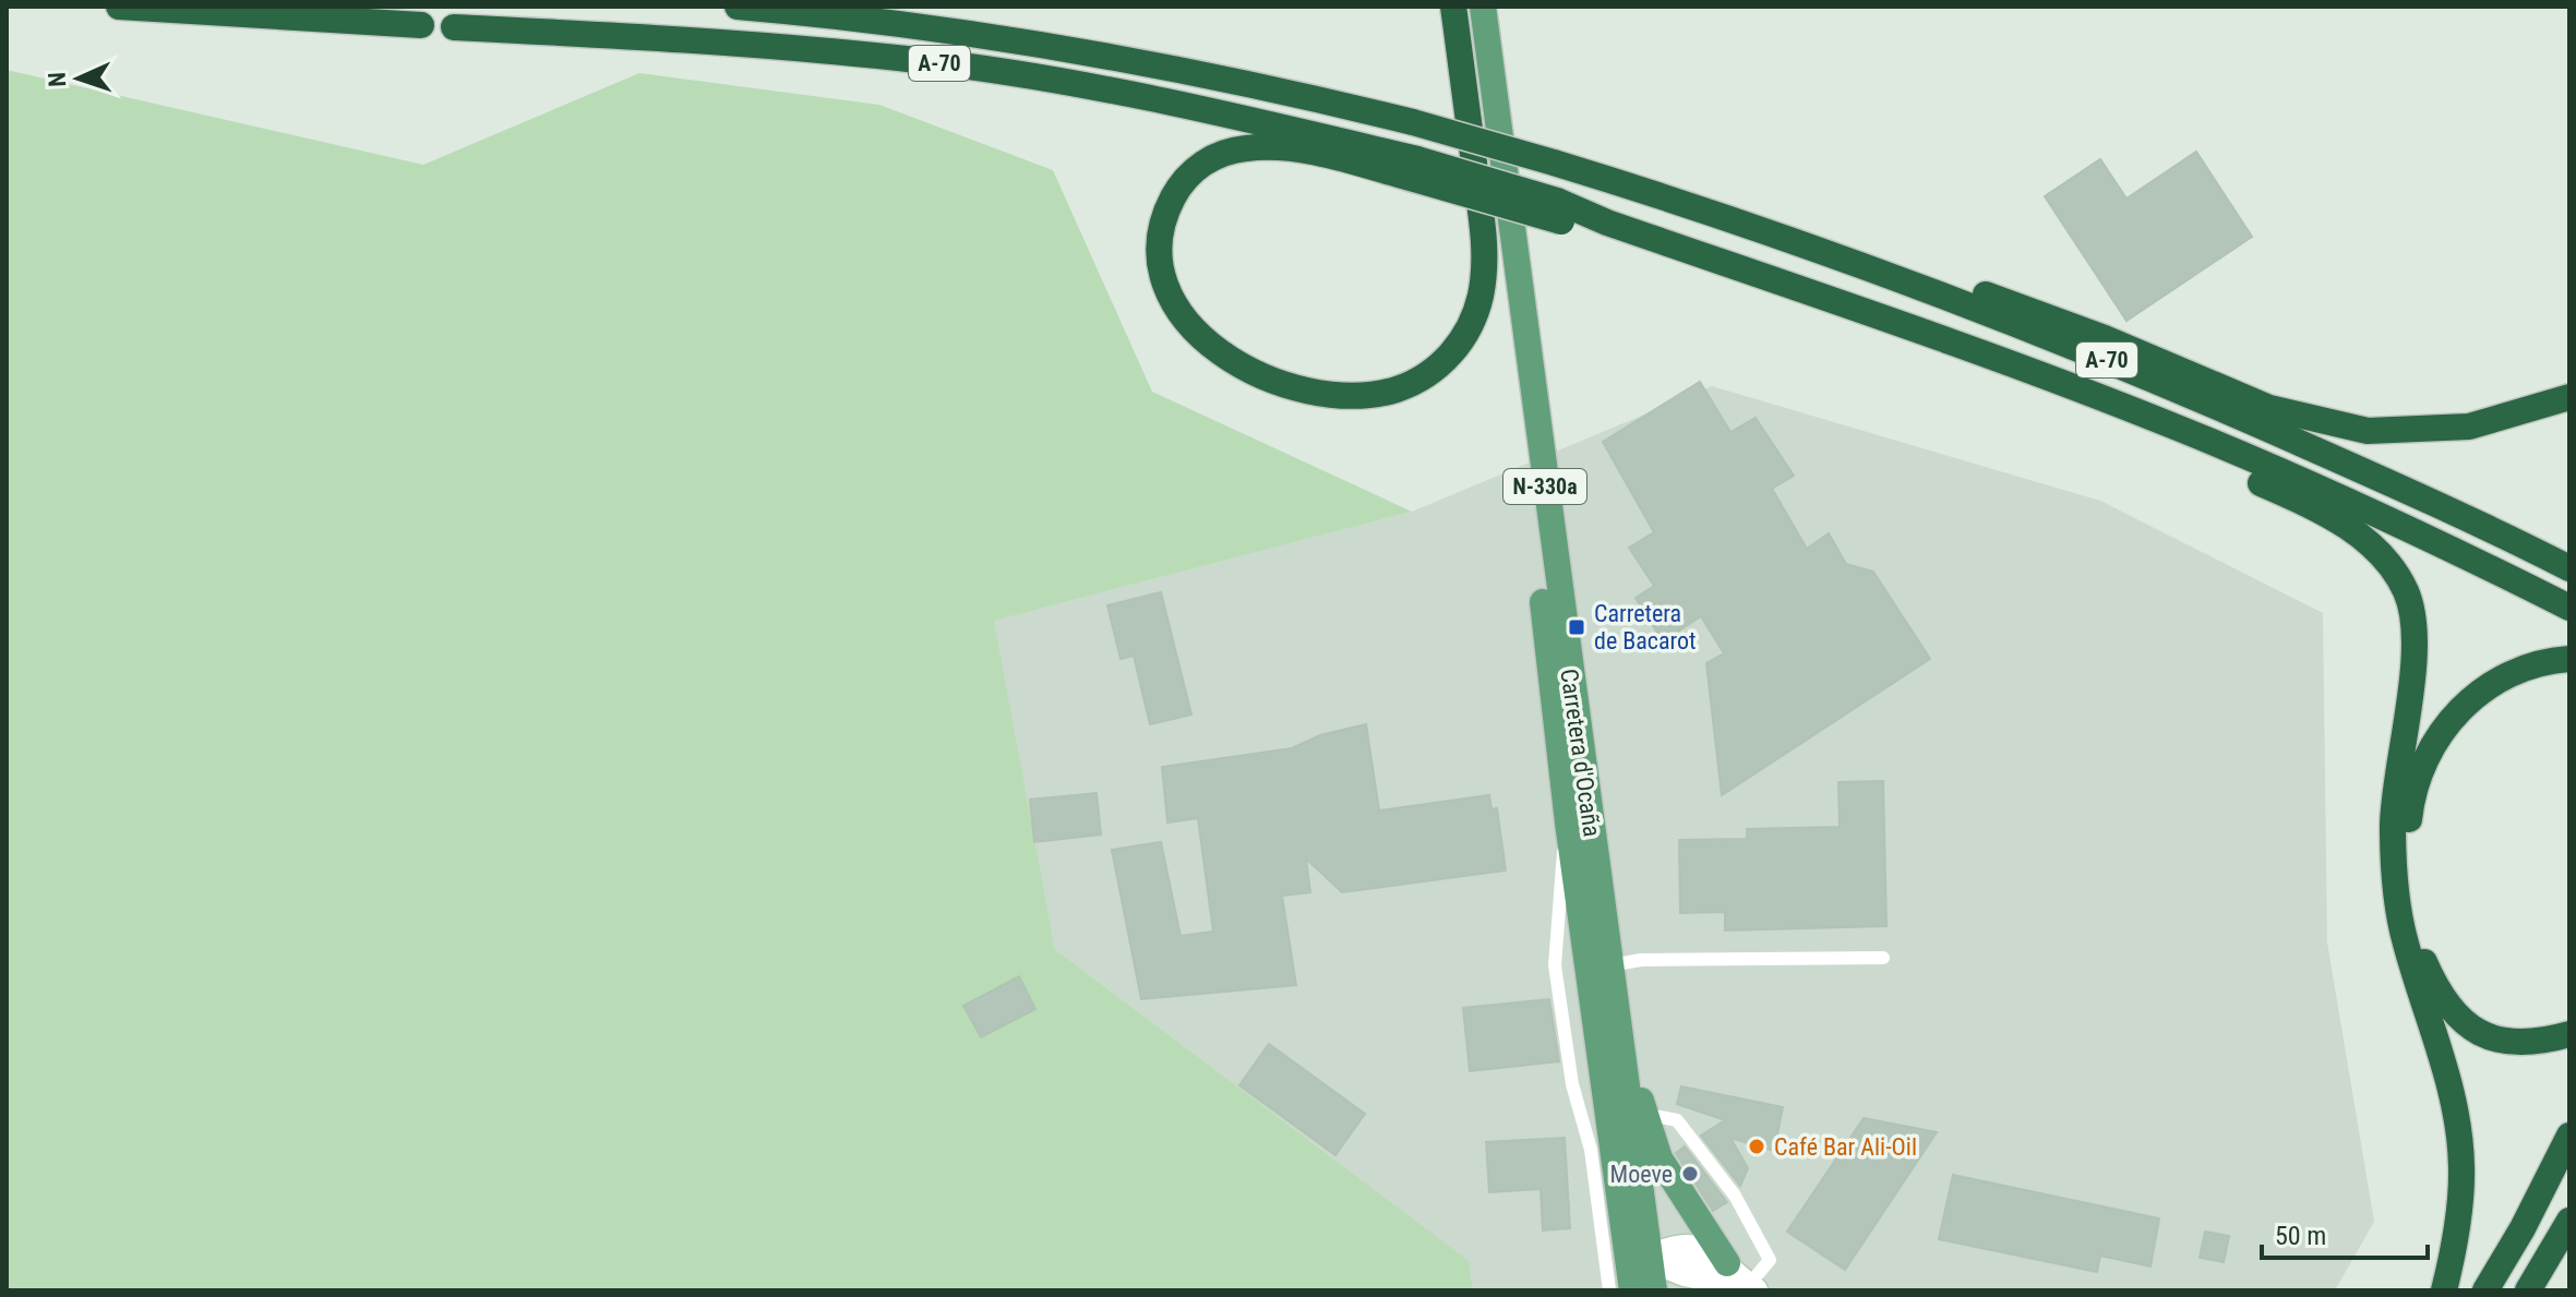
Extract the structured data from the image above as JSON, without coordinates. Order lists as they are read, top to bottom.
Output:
{
  "streets": {
    "highway": ["A-70"],
    "main road": ["N-330a", "Carretera d'Ocaña"]
  },
  "places": {
    "transit": ["Carretera de Bacarot"],
    "other": ["Café Bar Ali-Oil", "Moeve"]
  },
  "scale_bar": "50 m",
  "north": "left"
}
